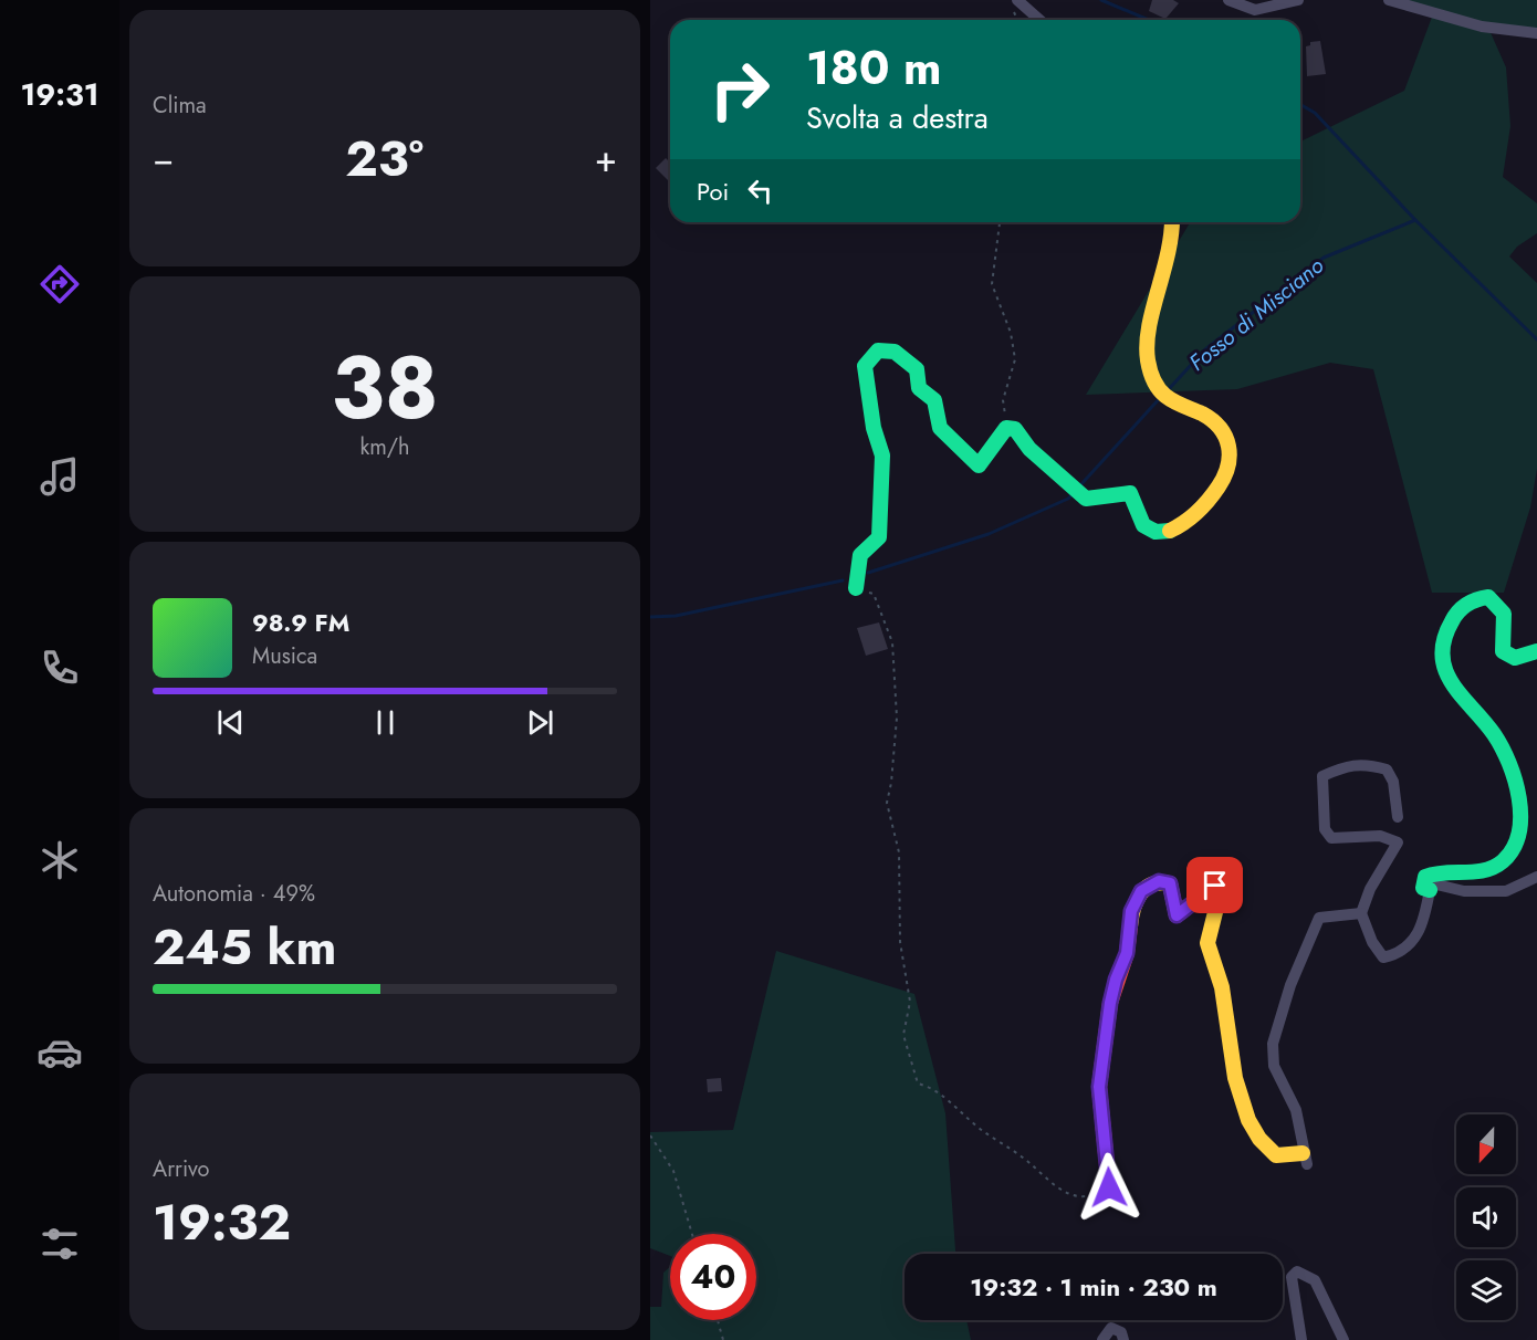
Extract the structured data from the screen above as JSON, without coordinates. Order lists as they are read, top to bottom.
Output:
{
  "water": ["Fosso di Misciano"],
  "north": "bottom",
  "page": {
    "tabs": "19:31",
    "tile": [
      "Clima",
      ["38", "km/h"],
      ["Autonomia · 49%", "245 km"],
      ["Arrivo", "19:32"]
    ],
    "turn": ["180 m", "Svolta a destra"],
    "heat": ["−", "23°", "+"],
    "then": "Poi",
    "song": ["98.9 FM", "Musica"],
    "limit": "40",
    "trip": "19:32 · 1 min · 230 m"
  }
}
